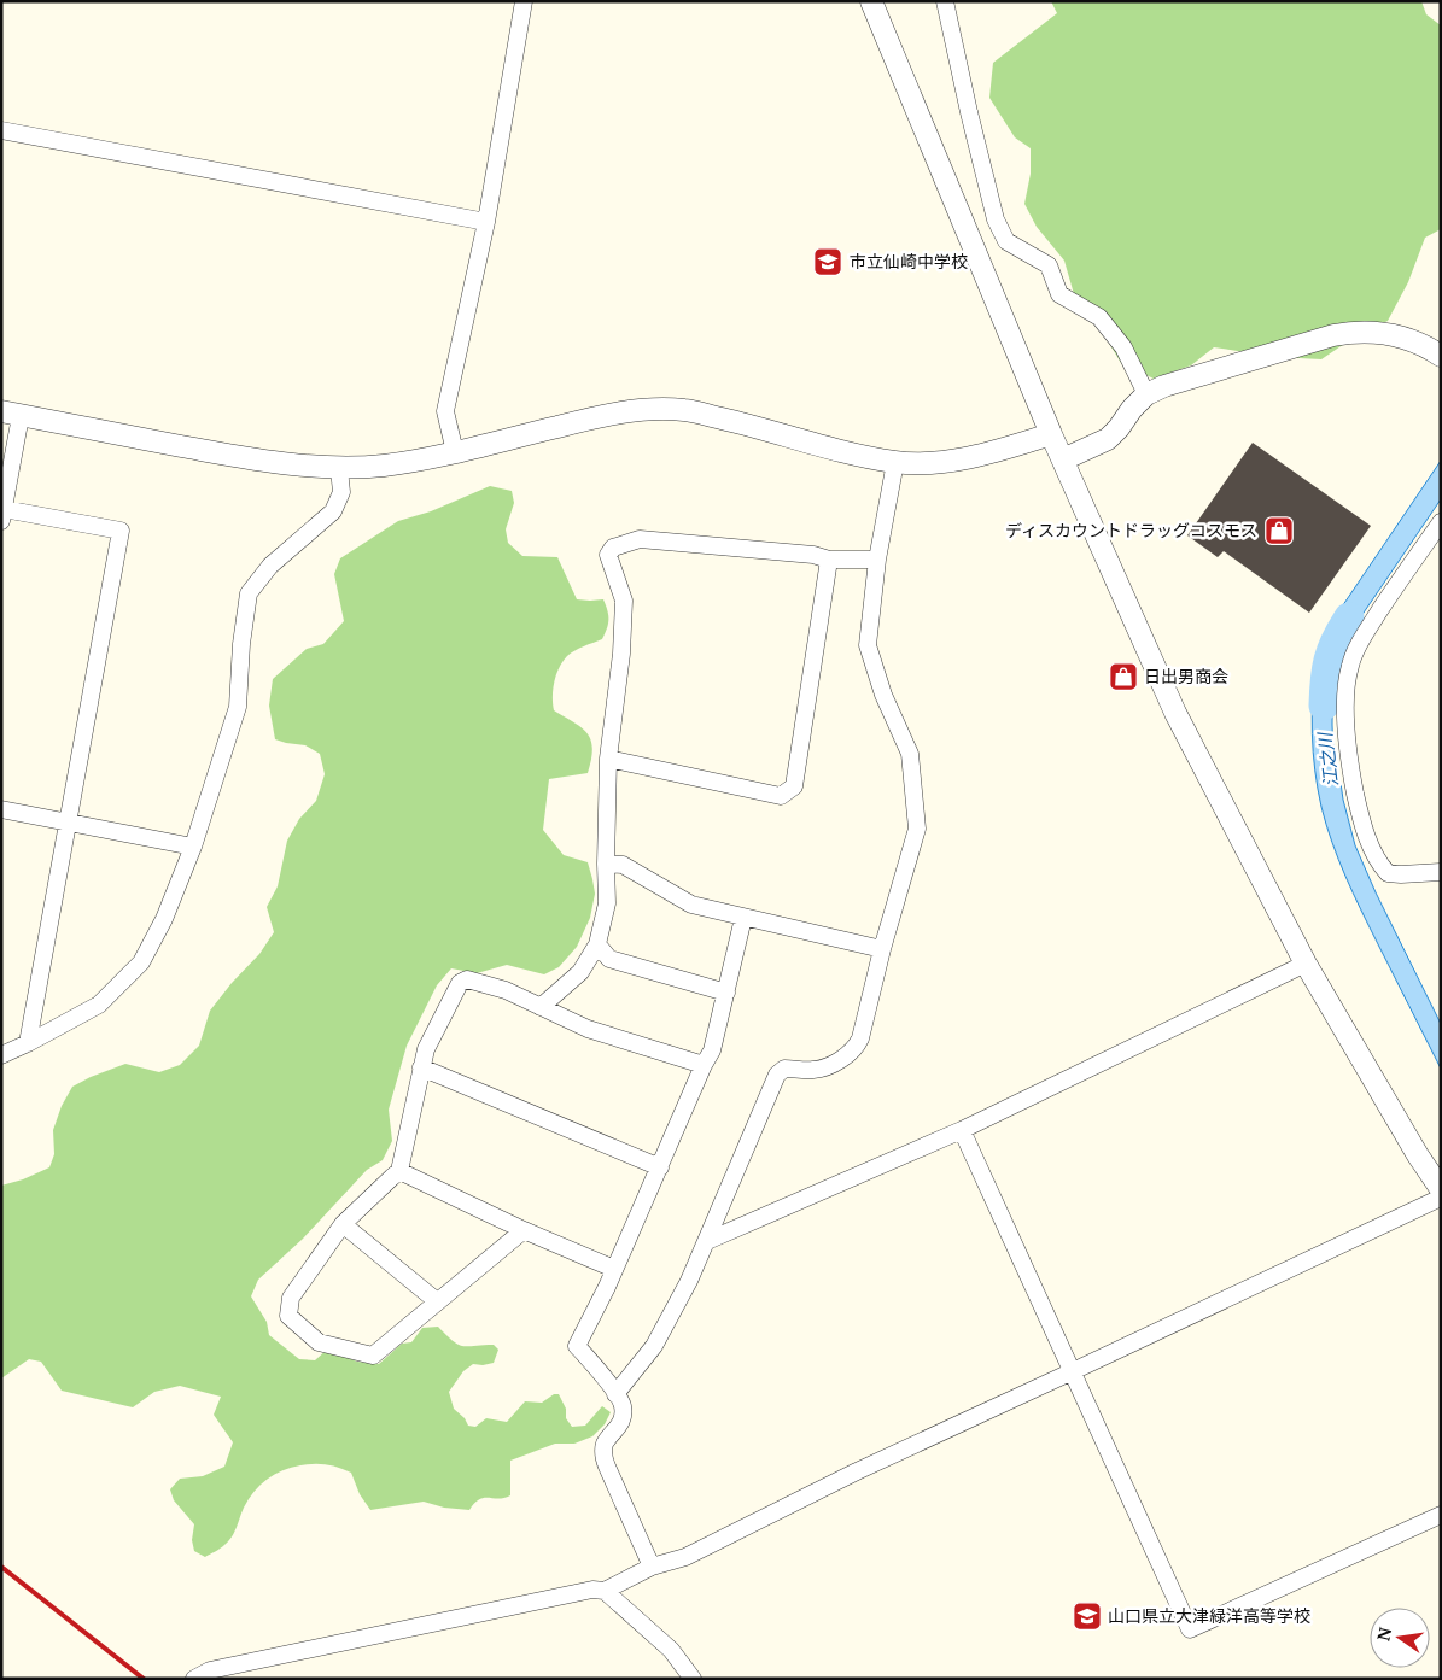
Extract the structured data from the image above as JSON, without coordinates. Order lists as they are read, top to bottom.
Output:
{
  "water": ["江之川"],
  "places": {
    "school or university": ["市立仙崎中学校", "山口県立大津緑洋高等学校"],
    "shop": ["ディスカウントドラッグコスモス", "日出男商会"]
  },
  "north": "left"
}
